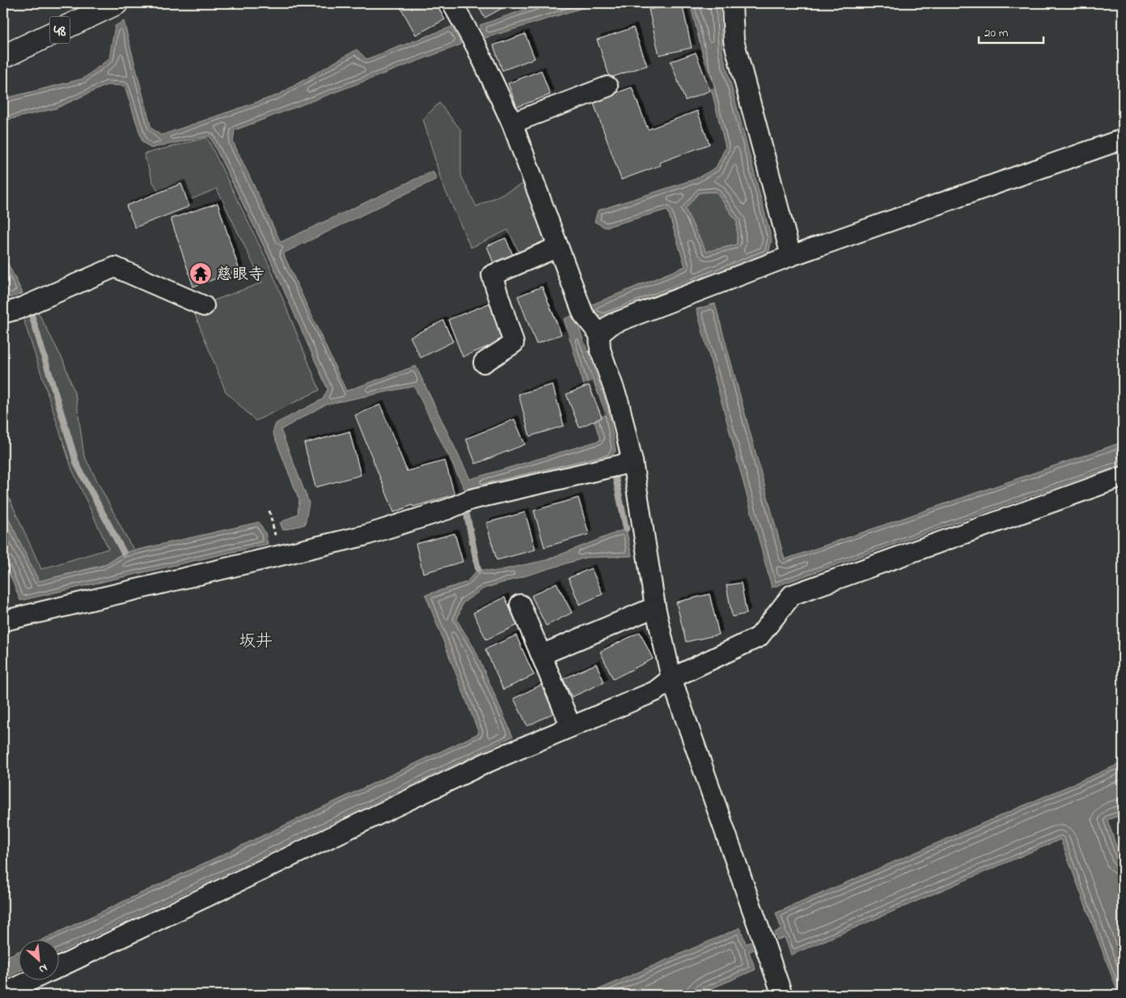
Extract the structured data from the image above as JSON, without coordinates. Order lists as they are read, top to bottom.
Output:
{
  "streets": {
    "main road": ["48"]
  },
  "districts": ["坂井"],
  "places": {
    "temple": ["慈眼寺"]
  },
  "scale_bar": "20 m",
  "north": "bottom right"
}
